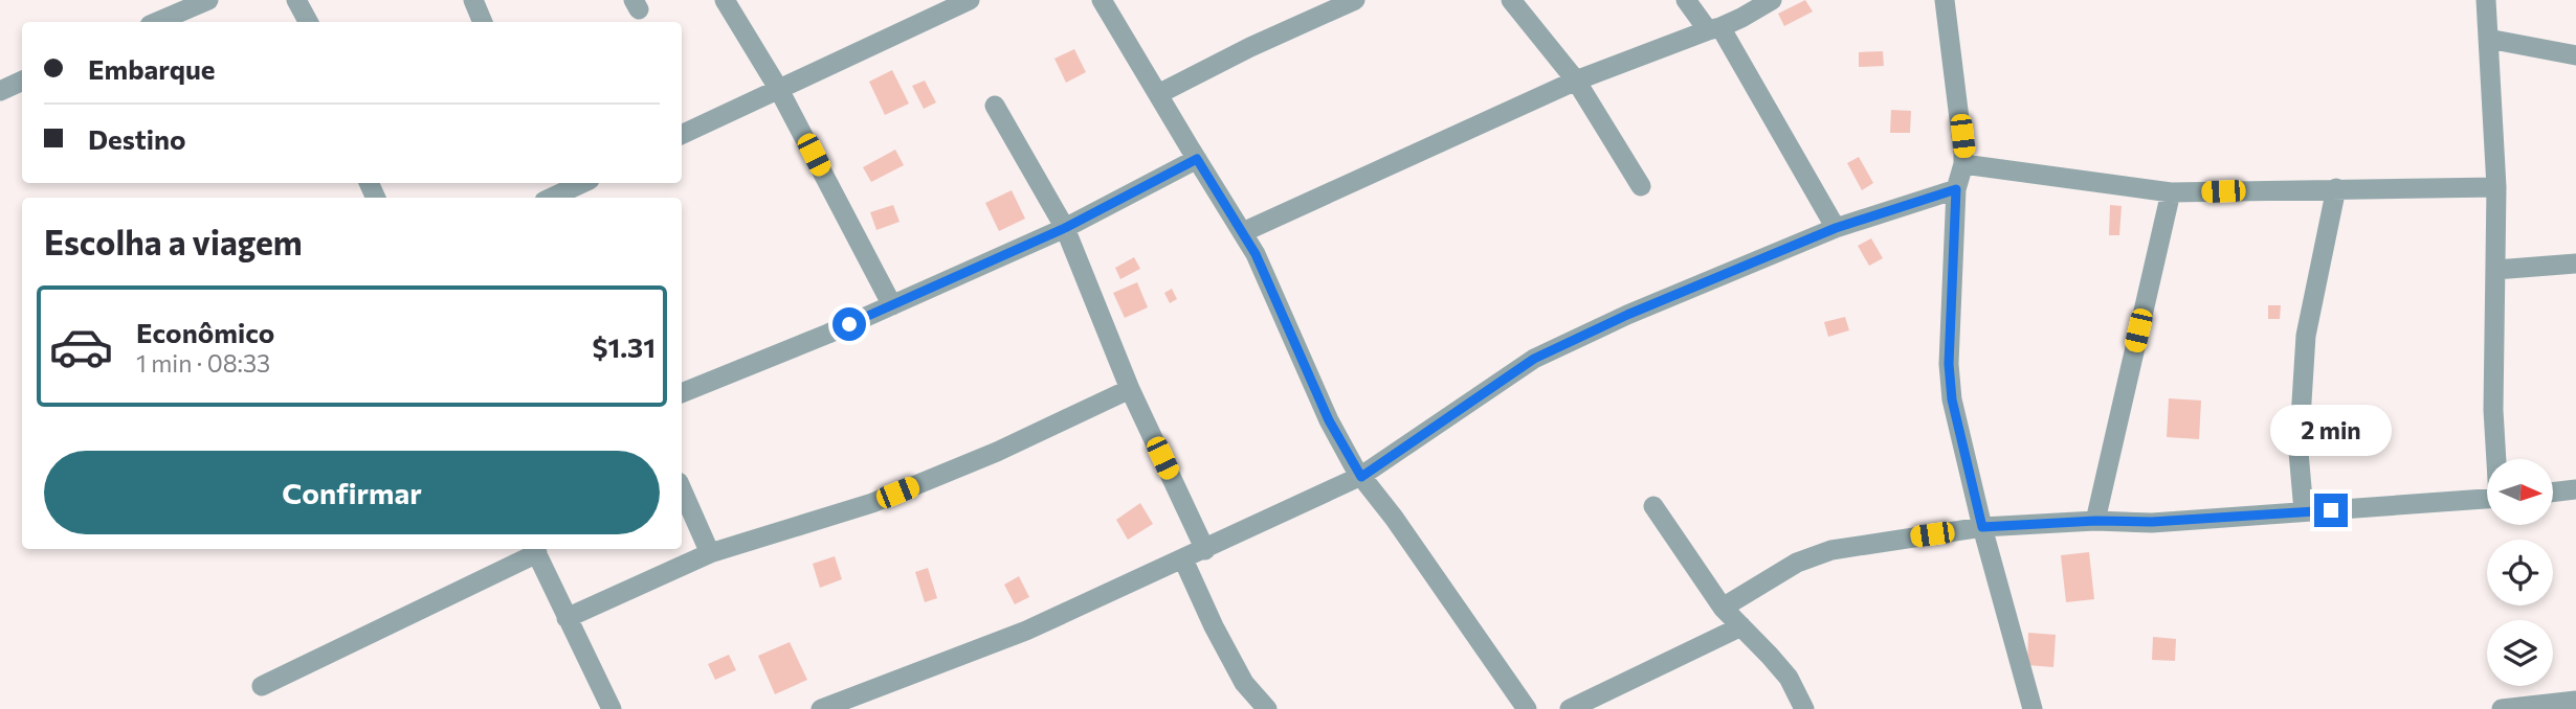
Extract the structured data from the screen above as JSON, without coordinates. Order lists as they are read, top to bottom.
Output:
{
  "north": "right",
  "page": {
    "banner": ["Embarque", "Destino"],
    "heading": "Escolha a viagem",
    "list": [
      {
        "name": "Econômico",
        "note": "1 min · 08:33",
        "value": "$1.31"
      }
    ],
    "bubble": "2 min",
    "buttons": "Confirmar"
  }
}
